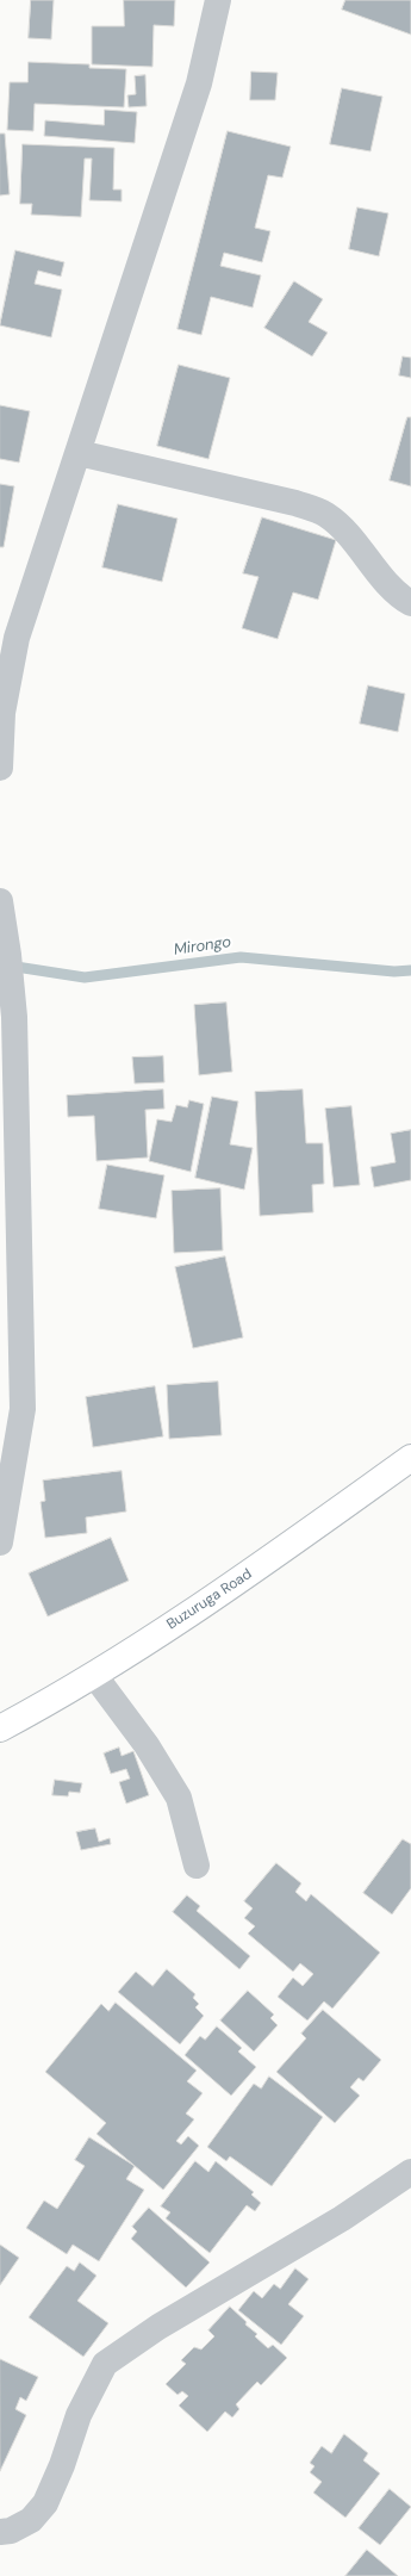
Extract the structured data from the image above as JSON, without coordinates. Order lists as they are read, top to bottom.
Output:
{
  "streets": {
    "main road": ["Buzuruga Road"]
  },
  "water": ["Mirongo"]
}
